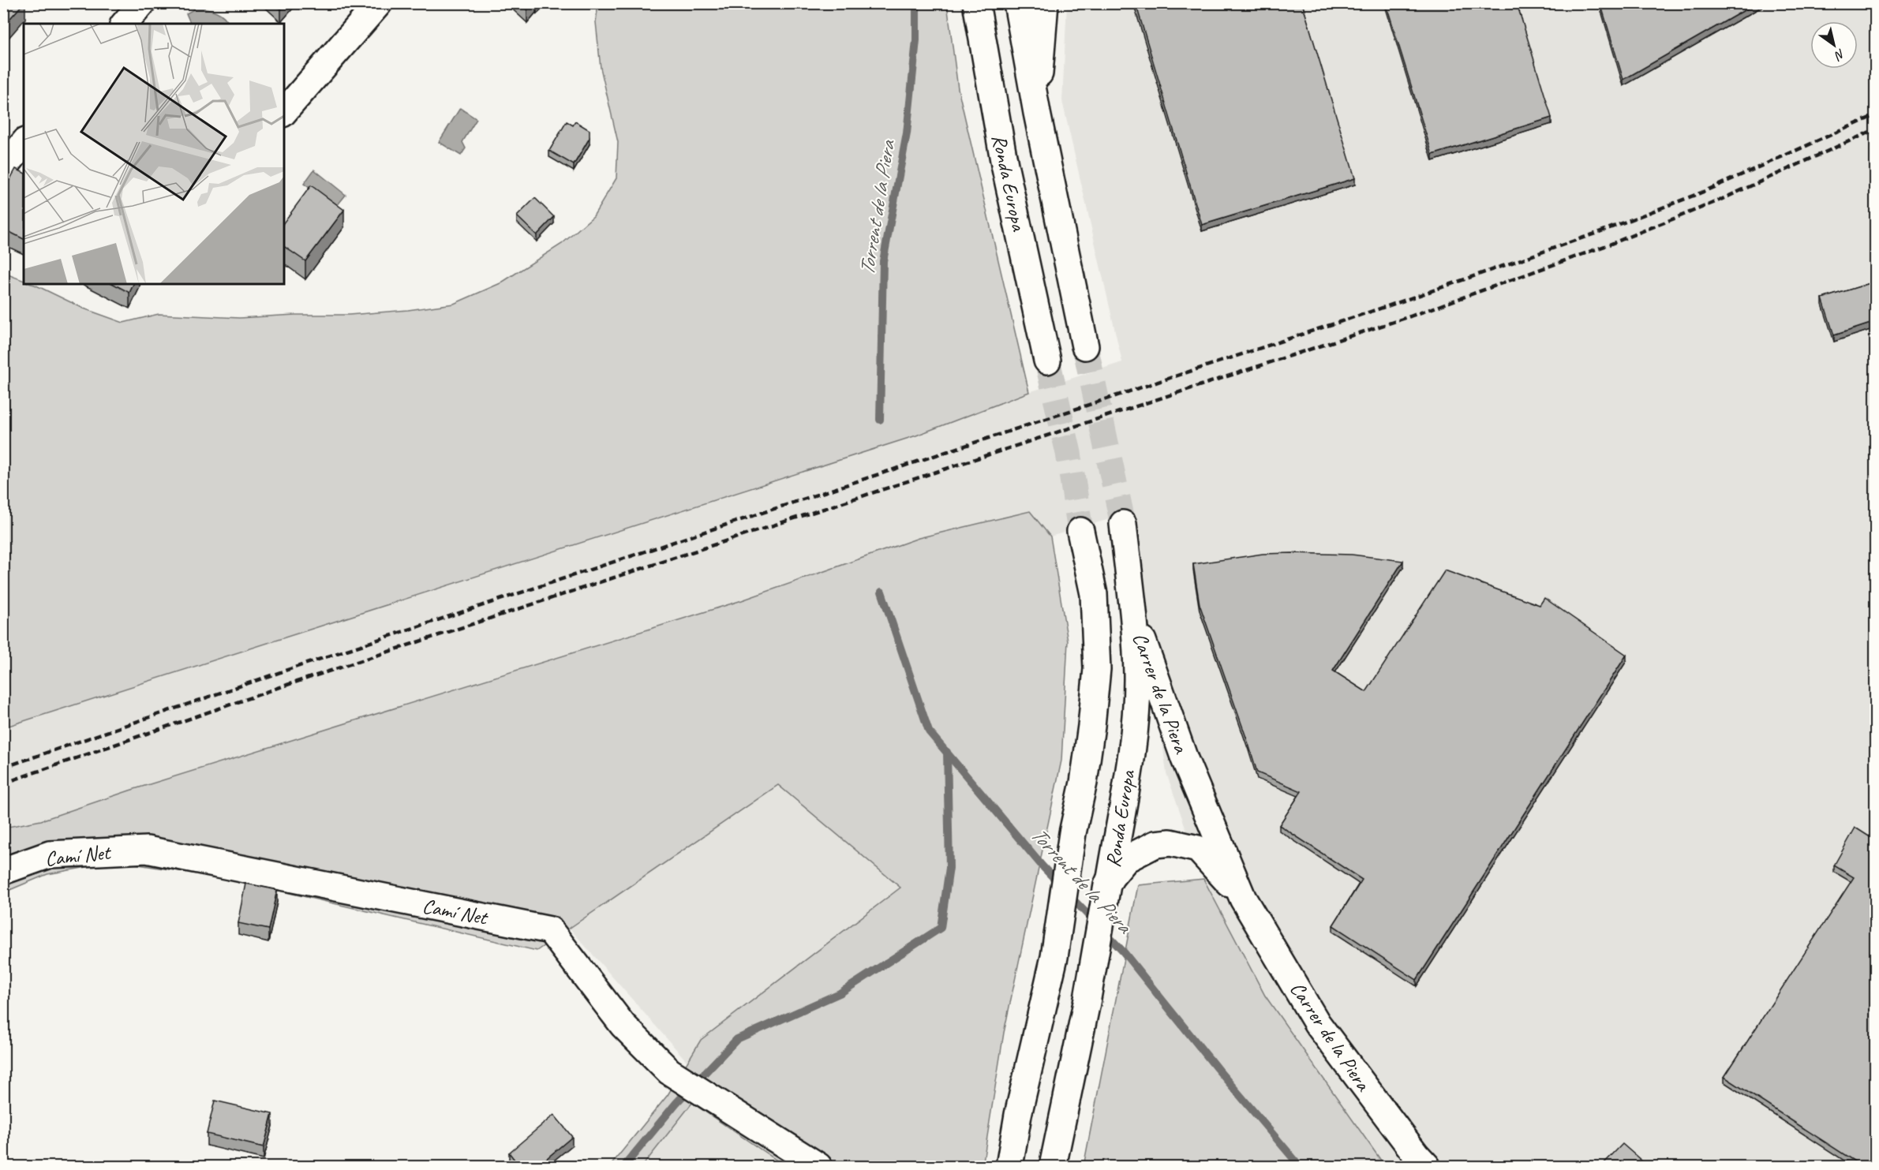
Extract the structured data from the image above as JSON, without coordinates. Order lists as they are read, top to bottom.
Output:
{
  "streets": {
    "street": ["Ronda Europa", "Carrer de la Piera", "Camí Net"]
  },
  "crossings": [
    ["Ronda Europa", "Carrer de la Piera"]
  ],
  "water": ["Torrent de la Piera"],
  "north": "bottom right"
}
